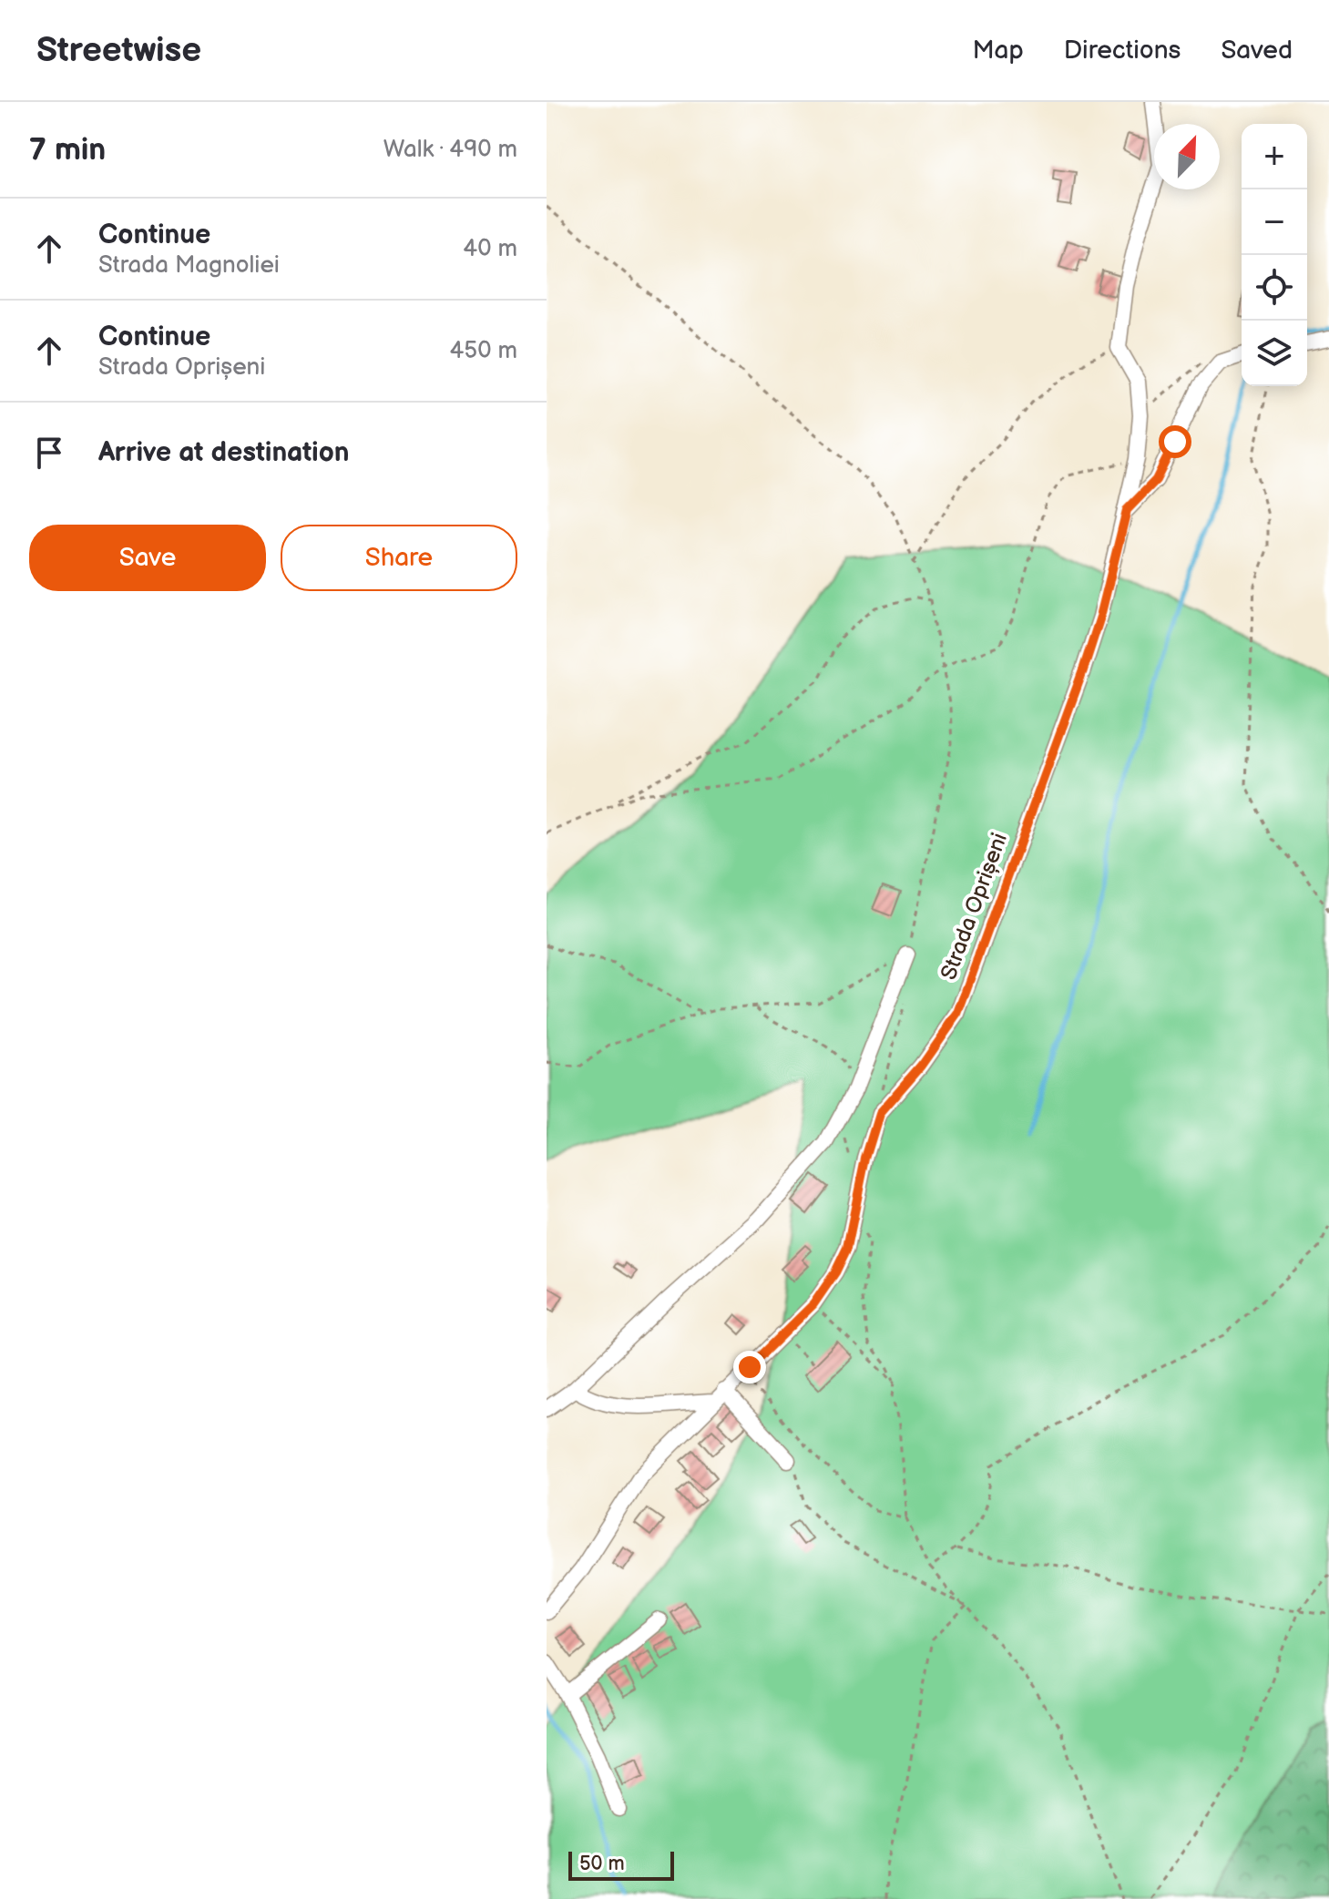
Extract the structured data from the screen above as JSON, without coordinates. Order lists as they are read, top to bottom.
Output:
{
  "streets": {
    "street": ["Strada Oprișeni"]
  },
  "scale_bar": "50 m",
  "north": "top right",
  "page": {
    "header": "Streetwise",
    "nav": ["Map", "Directions", "Saved"],
    "heading": ["7 min", "Walk · 490 m"],
    "map_buttons": ["+", "−"],
    "list": [
      ["Continue", "Strada Magnoliei", "40 m"],
      ["Continue", "Strada Oprișeni", "450 m"],
      "Arrive at destination"
    ],
    "buttons": ["Save", "Share"],
    "scale": "50 m"
  }
}
